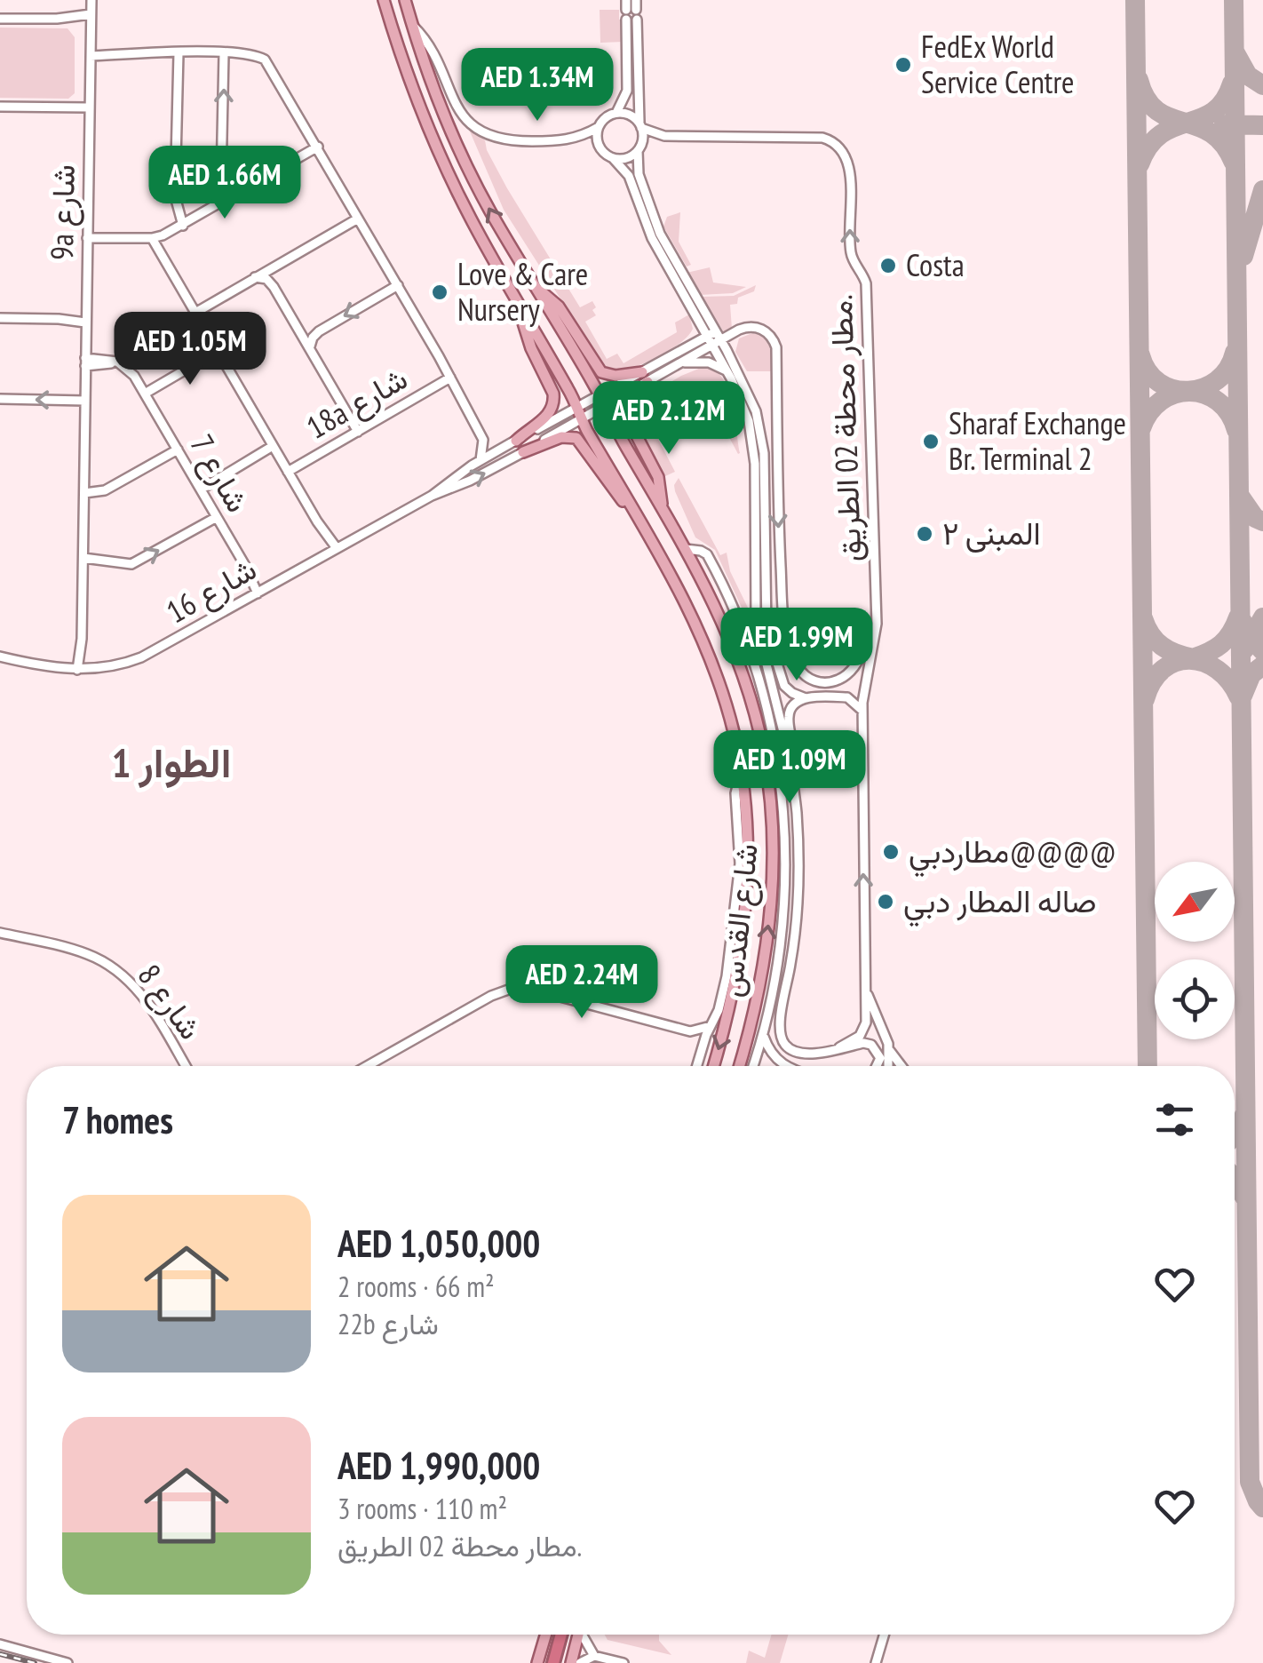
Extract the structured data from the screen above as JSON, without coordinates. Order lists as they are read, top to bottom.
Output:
{
  "streets": {
    "main road": ["شارع القدس"],
    "street": [
      "9a شارع",
      "18a شارع",
      "مطار محطة 02 الطريق.",
      "شارع 7",
      "شارع 16",
      "شارع 8"
    ]
  },
  "crossings": [
    ["9a شارع", "شارع 7"],
    ["9a شارع", "شارع 16"],
    ["شارع 7", "شارع 16"],
    ["شارع 16", "شارع القدس"]
  ],
  "one_way": ["مطار محطة 02 الطريق."],
  "districts": ["الطوار 1"],
  "places": [
    "FedEx World Service Centre",
    "Costa",
    "Love & Care Nursery",
    "Sharaf Exchange Br. Terminal 2",
    "المبنى ٢",
    "مطاردبي@@@@",
    "صاله المطار دبي"
  ],
  "north": "bottom left",
  "page": {
    "price": [
      "AED 1.34M",
      "AED 1.66M",
      "AED 1.05M",
      "AED 2.12M",
      "AED 1.99M",
      "AED 1.09M",
      "AED 2.24M"
    ],
    "heading": "7 homes",
    "list": [
      {
        "name": "AED 1,050,000",
        "note": "2 rooms · 66 m² · 22b شارع"
      },
      {
        "name": "AED 1,990,000",
        "note": "3 rooms · 110 m² · مطار محطة 02 الطريق."
      }
    ]
  }
}
